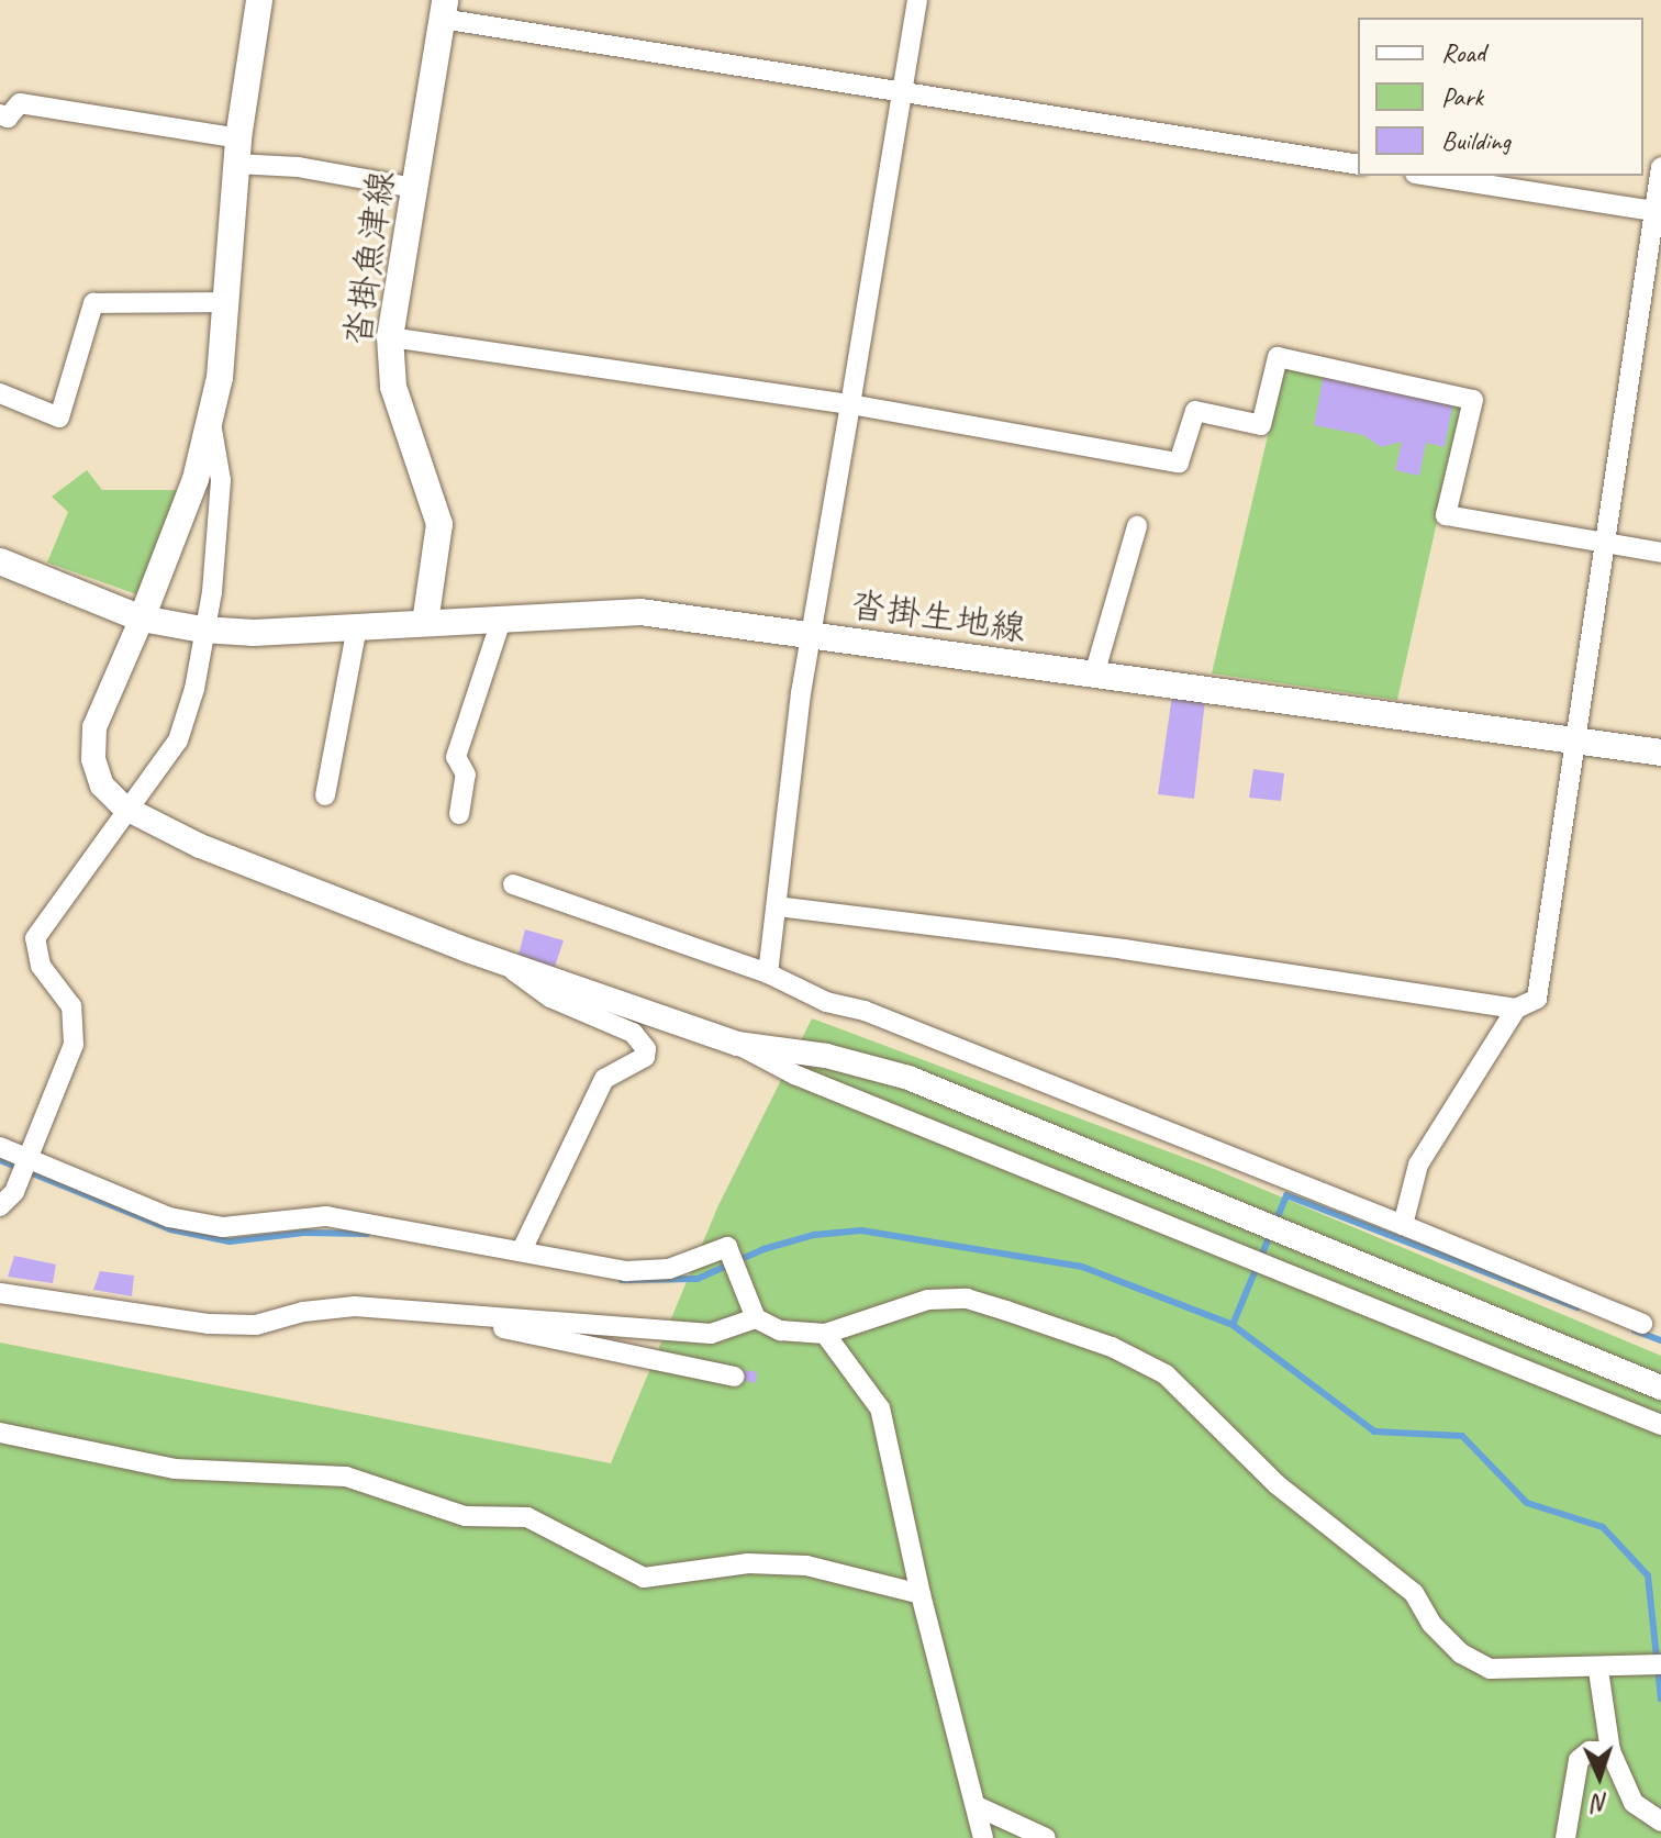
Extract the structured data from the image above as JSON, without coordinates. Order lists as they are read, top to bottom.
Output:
{
  "streets": {
    "main road": ["沓掛魚津線", "沓掛生地線"]
  },
  "crossings": [
    ["沓掛魚津線", "沓掛生地線"]
  ],
  "legend": ["Road", "Park", "Building"],
  "north": "bottom"
}
